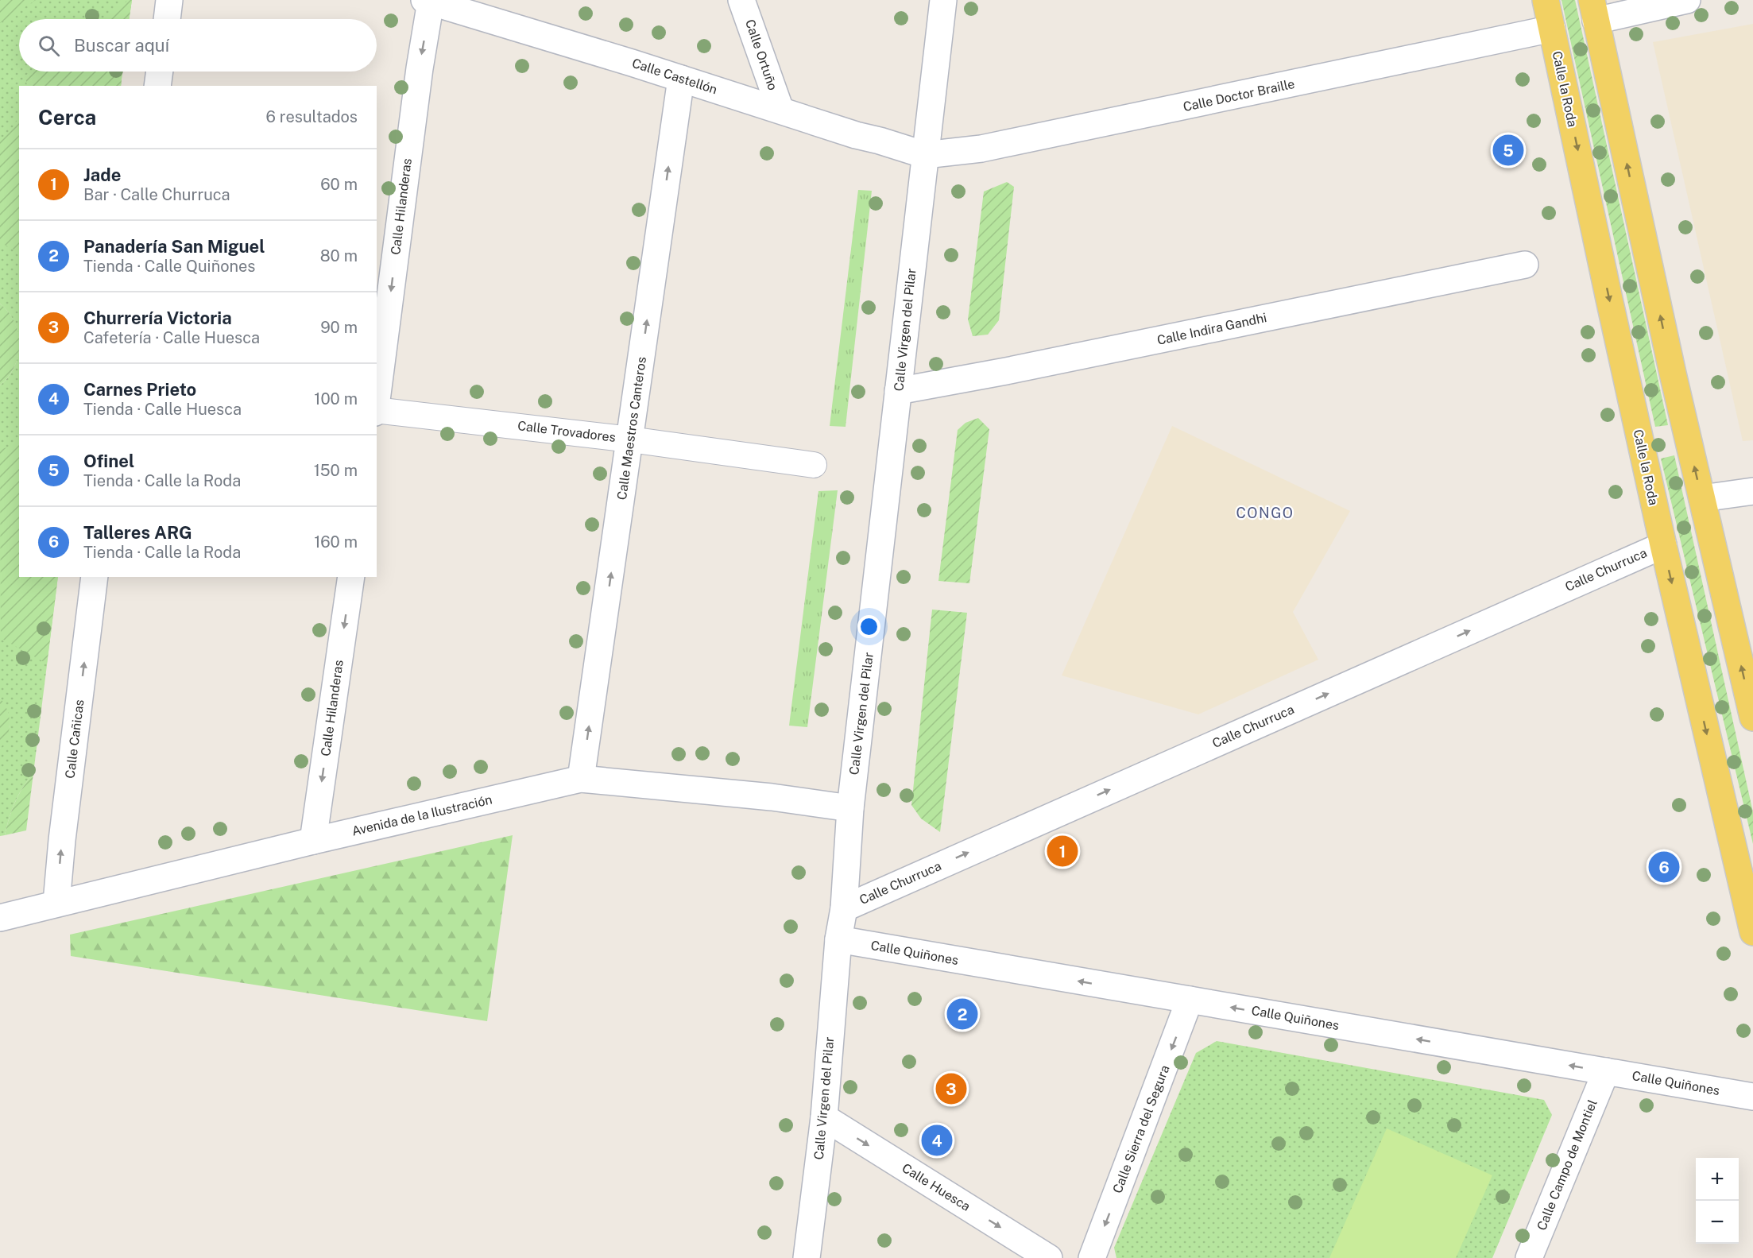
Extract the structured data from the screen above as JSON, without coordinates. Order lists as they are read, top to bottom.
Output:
{
  "streets": {
    "main road": ["Calle la Roda"],
    "street": [
      "Calle Ortuño",
      "Calle Castellón",
      "Calle Doctor Braille",
      "Calle Hilanderas",
      "Calle Indira Gandhi",
      "Calle Virgen del Pilar",
      "Calle Maestros Canteros",
      "Calle Trovadores",
      "Calle Churruca",
      "Calle Cañicas",
      "Avenida de la Ilustración",
      "Calle Quiñones",
      "Calle Sierra del Segura",
      "Calle Campo de Montiel",
      "Calle Huesca"
    ]
  },
  "crossings": [
    ["Calle Ortuño", "Calle Castellón"],
    ["Calle Castellón", "Calle Doctor Braille"],
    ["Calle Castellón", "Calle Hilanderas"],
    ["Calle Castellón", "Calle Virgen del Pilar"],
    ["Calle Castellón", "Calle Maestros Canteros"],
    ["Calle la Roda", "Calle Doctor Braille"],
    ["Calle la Roda", "Calle Churruca"],
    ["Calle Doctor Braille", "Calle Virgen del Pilar"],
    ["Calle Hilanderas", "Avenida de la Ilustración"],
    ["Calle Indira Gandhi", "Calle Virgen del Pilar"],
    ["Calle Virgen del Pilar", "Calle Churruca"],
    ["Calle Virgen del Pilar", "Avenida de la Ilustración"],
    ["Calle Virgen del Pilar", "Calle Quiñones"],
    ["Calle Virgen del Pilar", "Calle Huesca"],
    ["Calle Maestros Canteros", "Calle Trovadores"],
    ["Calle Maestros Canteros", "Avenida de la Ilustración"],
    ["Calle Cañicas", "Avenida de la Ilustración"],
    ["Calle Quiñones", "Calle Sierra del Segura"],
    ["Calle Quiñones", "Calle Campo de Montiel"]
  ],
  "one_way": [
    "Calle Hilanderas",
    "Calle Maestros Canteros",
    "Calle Churruca",
    "Calle Cañicas",
    "Calle Quiñones",
    "Calle Sierra del Segura",
    "Calle Huesca"
  ],
  "districts": ["CONGO"],
  "page": {
    "search": "Buscar aquí",
    "heading": ["Cerca", "6 resultados"],
    "pins": [
      "5",
      "1",
      "6",
      "2",
      "3",
      "4"
    ],
    "list": [
      {
        "mark": "1",
        "name": "Jade",
        "note": "Bar · Calle Churruca",
        "value": "60 m"
      },
      {
        "mark": "2",
        "name": "Panadería San Miguel",
        "note": "Tienda · Calle Quiñones",
        "value": "80 m"
      },
      {
        "mark": "3",
        "name": "Churrería Victoria",
        "note": "Cafetería · Calle Huesca",
        "value": "90 m"
      },
      {
        "mark": "4",
        "name": "Carnes Prieto",
        "note": "Tienda · Calle Huesca",
        "value": "100 m"
      },
      {
        "mark": "5",
        "name": "Ofinel",
        "note": "Tienda · Calle la Roda",
        "value": "150 m"
      },
      {
        "mark": "6",
        "name": "Talleres ARG",
        "note": "Tienda · Calle la Roda",
        "value": "160 m"
      }
    ],
    "map_buttons": ["+", "−"]
  }
}
